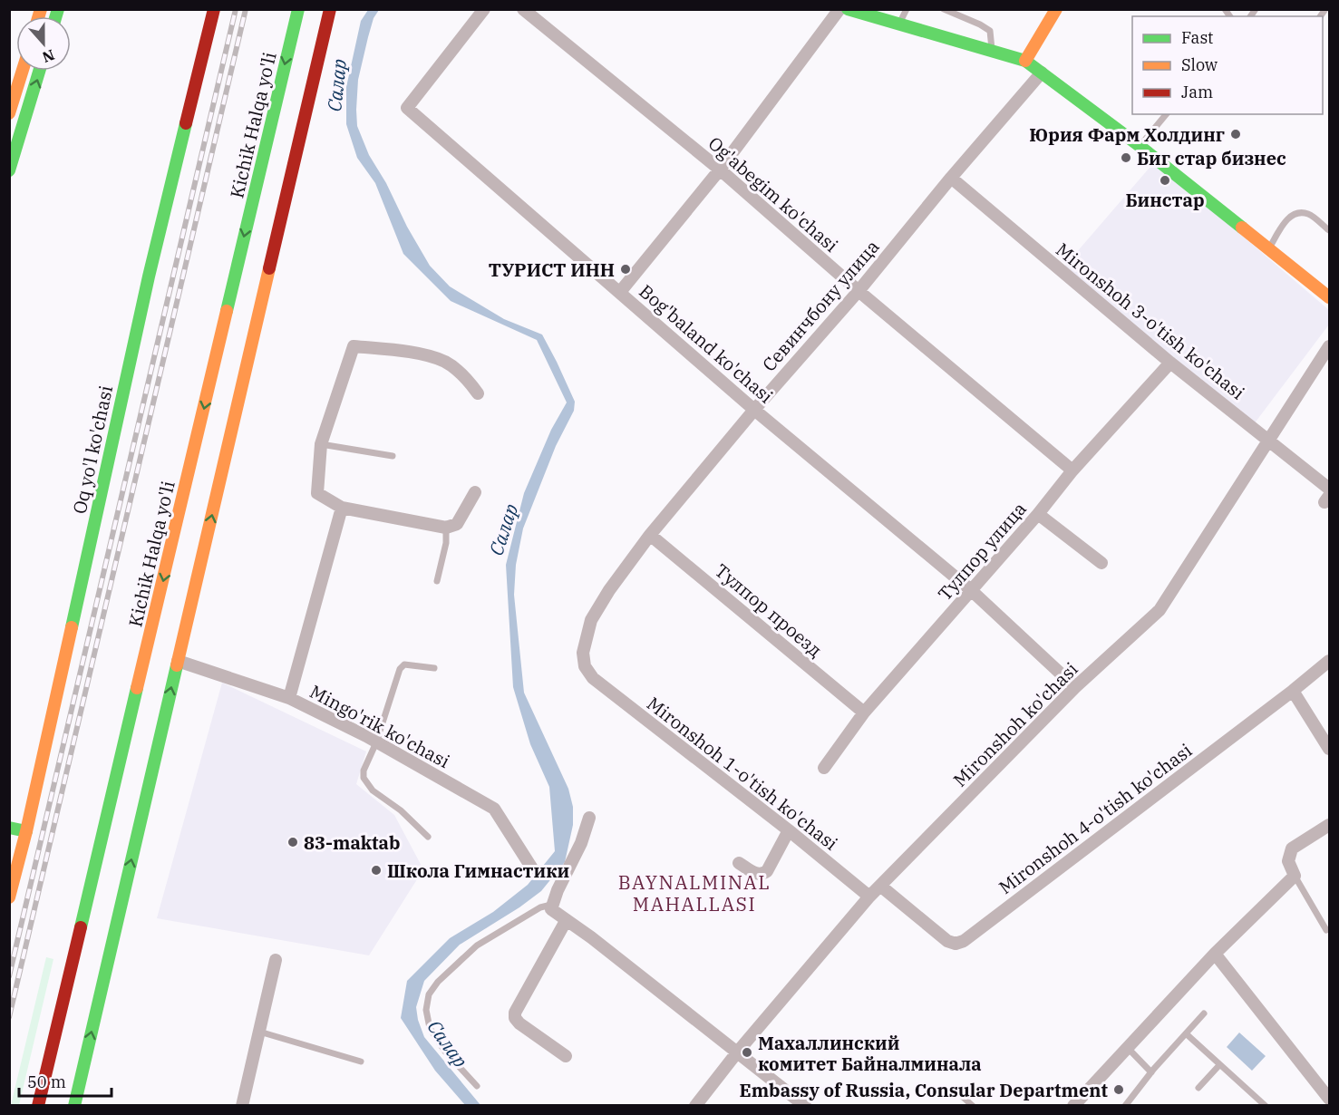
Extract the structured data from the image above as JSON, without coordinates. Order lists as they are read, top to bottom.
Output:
{
  "streets": {
    "main road": ["Kichik Halqa yo'li", "Oq yo'l ko'chasi"],
    "street": [
      "Og'abegim ko'chasi",
      "Севинчбону улица",
      "Mironshoh 3-o'tish ko'chasi",
      "Bog'baland ko'chasi",
      "Тулпор улица",
      "Тулпор проезд",
      "Mironshoh ko'chasi",
      "Mingo'rik ko'chasi",
      "Mironshoh 1-o'tish ko'chasi",
      "Mironshoh 4-o'tish ko'chasi"
    ]
  },
  "crossings": [
    ["Og'abegim ko'chasi", "Севинчбону улица"],
    ["Og'abegim ko'chasi", "Тулпор улица"],
    ["Севинчбону улица", "Mironshoh 3-o'tish ko'chasi"],
    ["Севинчбону улица", "Bog'baland ko'chasi"],
    ["Севинчбону улица", "Тулпор проезд"],
    ["Севинчбону улица", "Mironshoh 1-o'tish ko'chasi"],
    ["Mironshoh 3-o'tish ko'chasi", "Тулпор улица"],
    ["Mironshoh 3-o'tish ko'chasi", "Mironshoh ko'chasi"],
    ["Bog'baland ko'chasi", "Тулпор улица"],
    ["Bog'baland ko'chasi", "Mironshoh ko'chasi"],
    ["Тулпор улица", "Тулпор проезд"],
    ["Mironshoh ko'chasi", "Mironshoh 1-o'tish ko'chasi"],
    ["Mironshoh ko'chasi", "Mironshoh 4-o'tish ko'chasi"]
  ],
  "districts": ["BAYNALMINAL MAHALLASI"],
  "water": ["Салар"],
  "places": [
    "Юрия Фарм Холдинг",
    "Биг стар бизнес",
    "Бинстар",
    "ТУРИСТ ИНН",
    "83-maktab",
    "Школа Гимнастики",
    "Махаллинский комитет Байналминала",
    "Embassy of Russia, Consular Department"
  ],
  "legend": ["Fast", "Slow", "Jam"],
  "scale_bar": "50 m",
  "north": "bottom"
}
